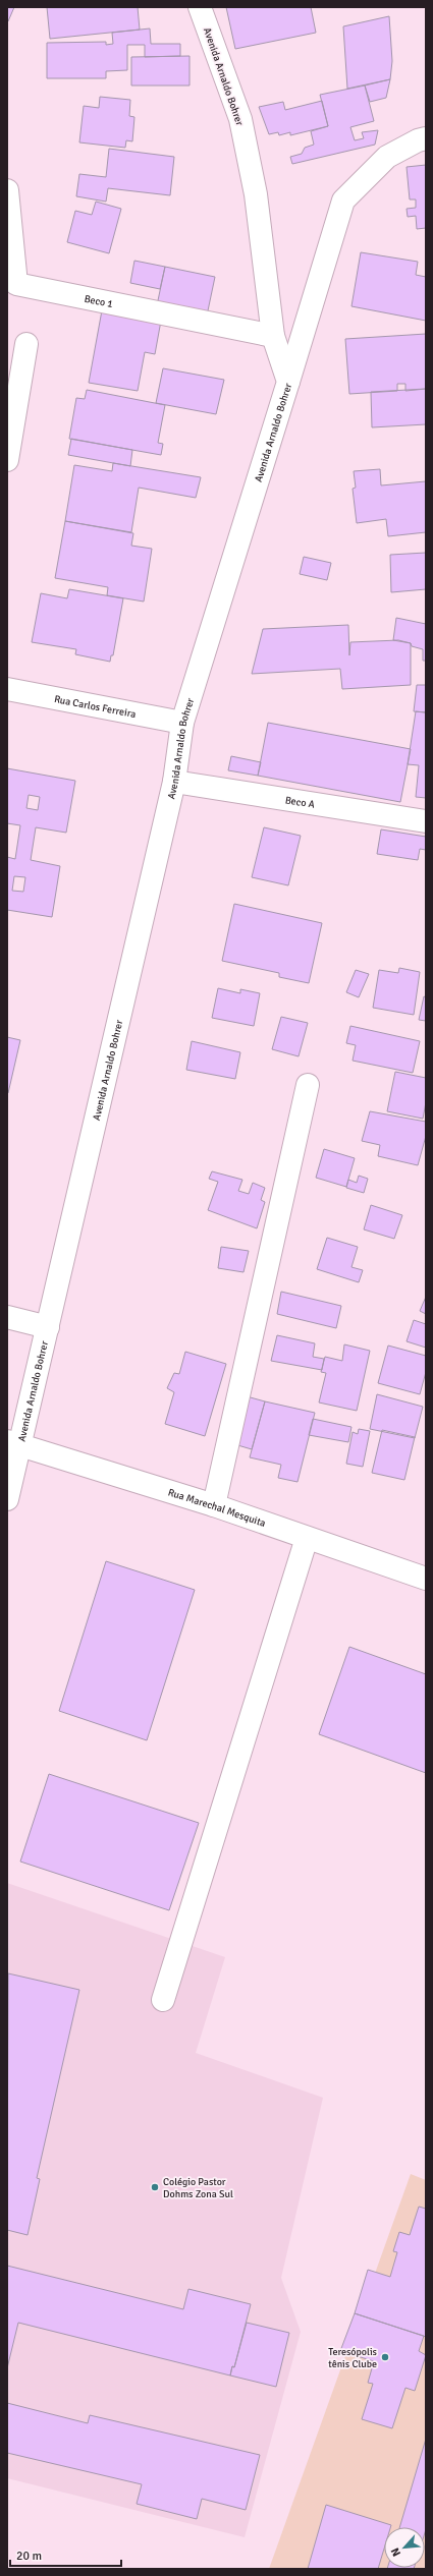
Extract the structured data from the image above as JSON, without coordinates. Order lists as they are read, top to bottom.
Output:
{
  "streets": {
    "street": [
      "Avenida Arnaldo Bohrer",
      "Beco 1",
      "Rua Carlos Ferreira",
      "Beco A",
      "Rua Marechal Mesquita"
    ]
  },
  "crossings": [
    ["Avenida Arnaldo Bohrer", "Beco 1"],
    ["Avenida Arnaldo Bohrer", "Rua Carlos Ferreira"],
    ["Avenida Arnaldo Bohrer", "Beco A"],
    ["Avenida Arnaldo Bohrer", "Rua Marechal Mesquita"]
  ],
  "places": ["Colégio Pastor Dohms Zona Sul", "Teresópolis tênis Clube"],
  "scale_bar": "20 m",
  "north": "bottom left"
}
